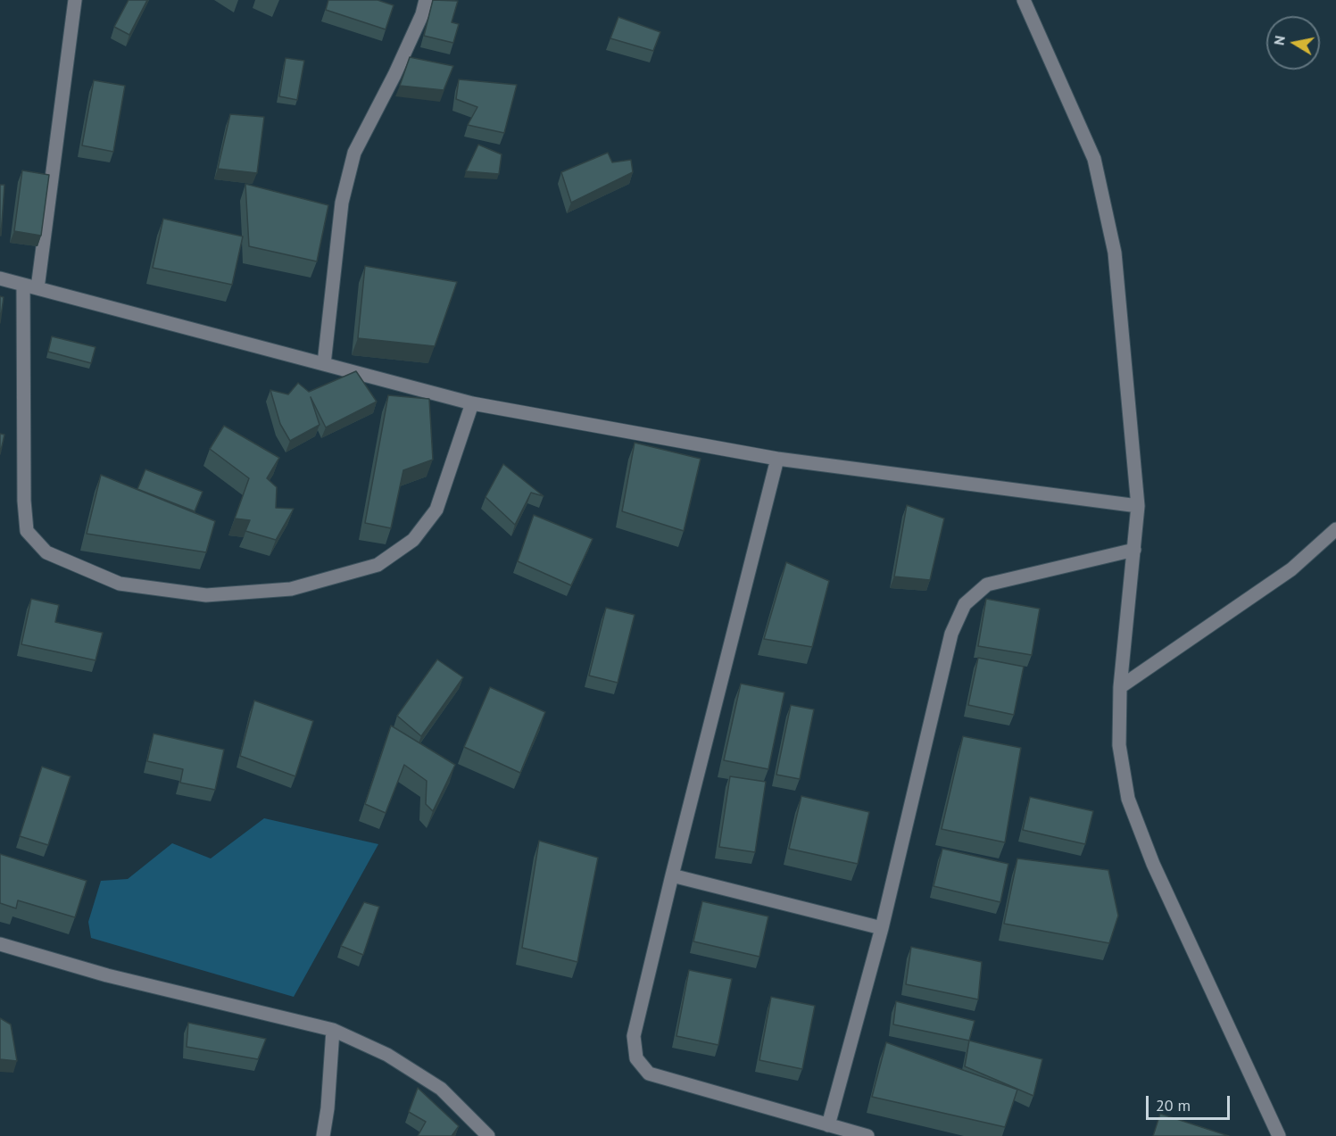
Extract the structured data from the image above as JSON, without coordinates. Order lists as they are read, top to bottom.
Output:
{
  "scale_bar": "20 m",
  "north": "left"
}
